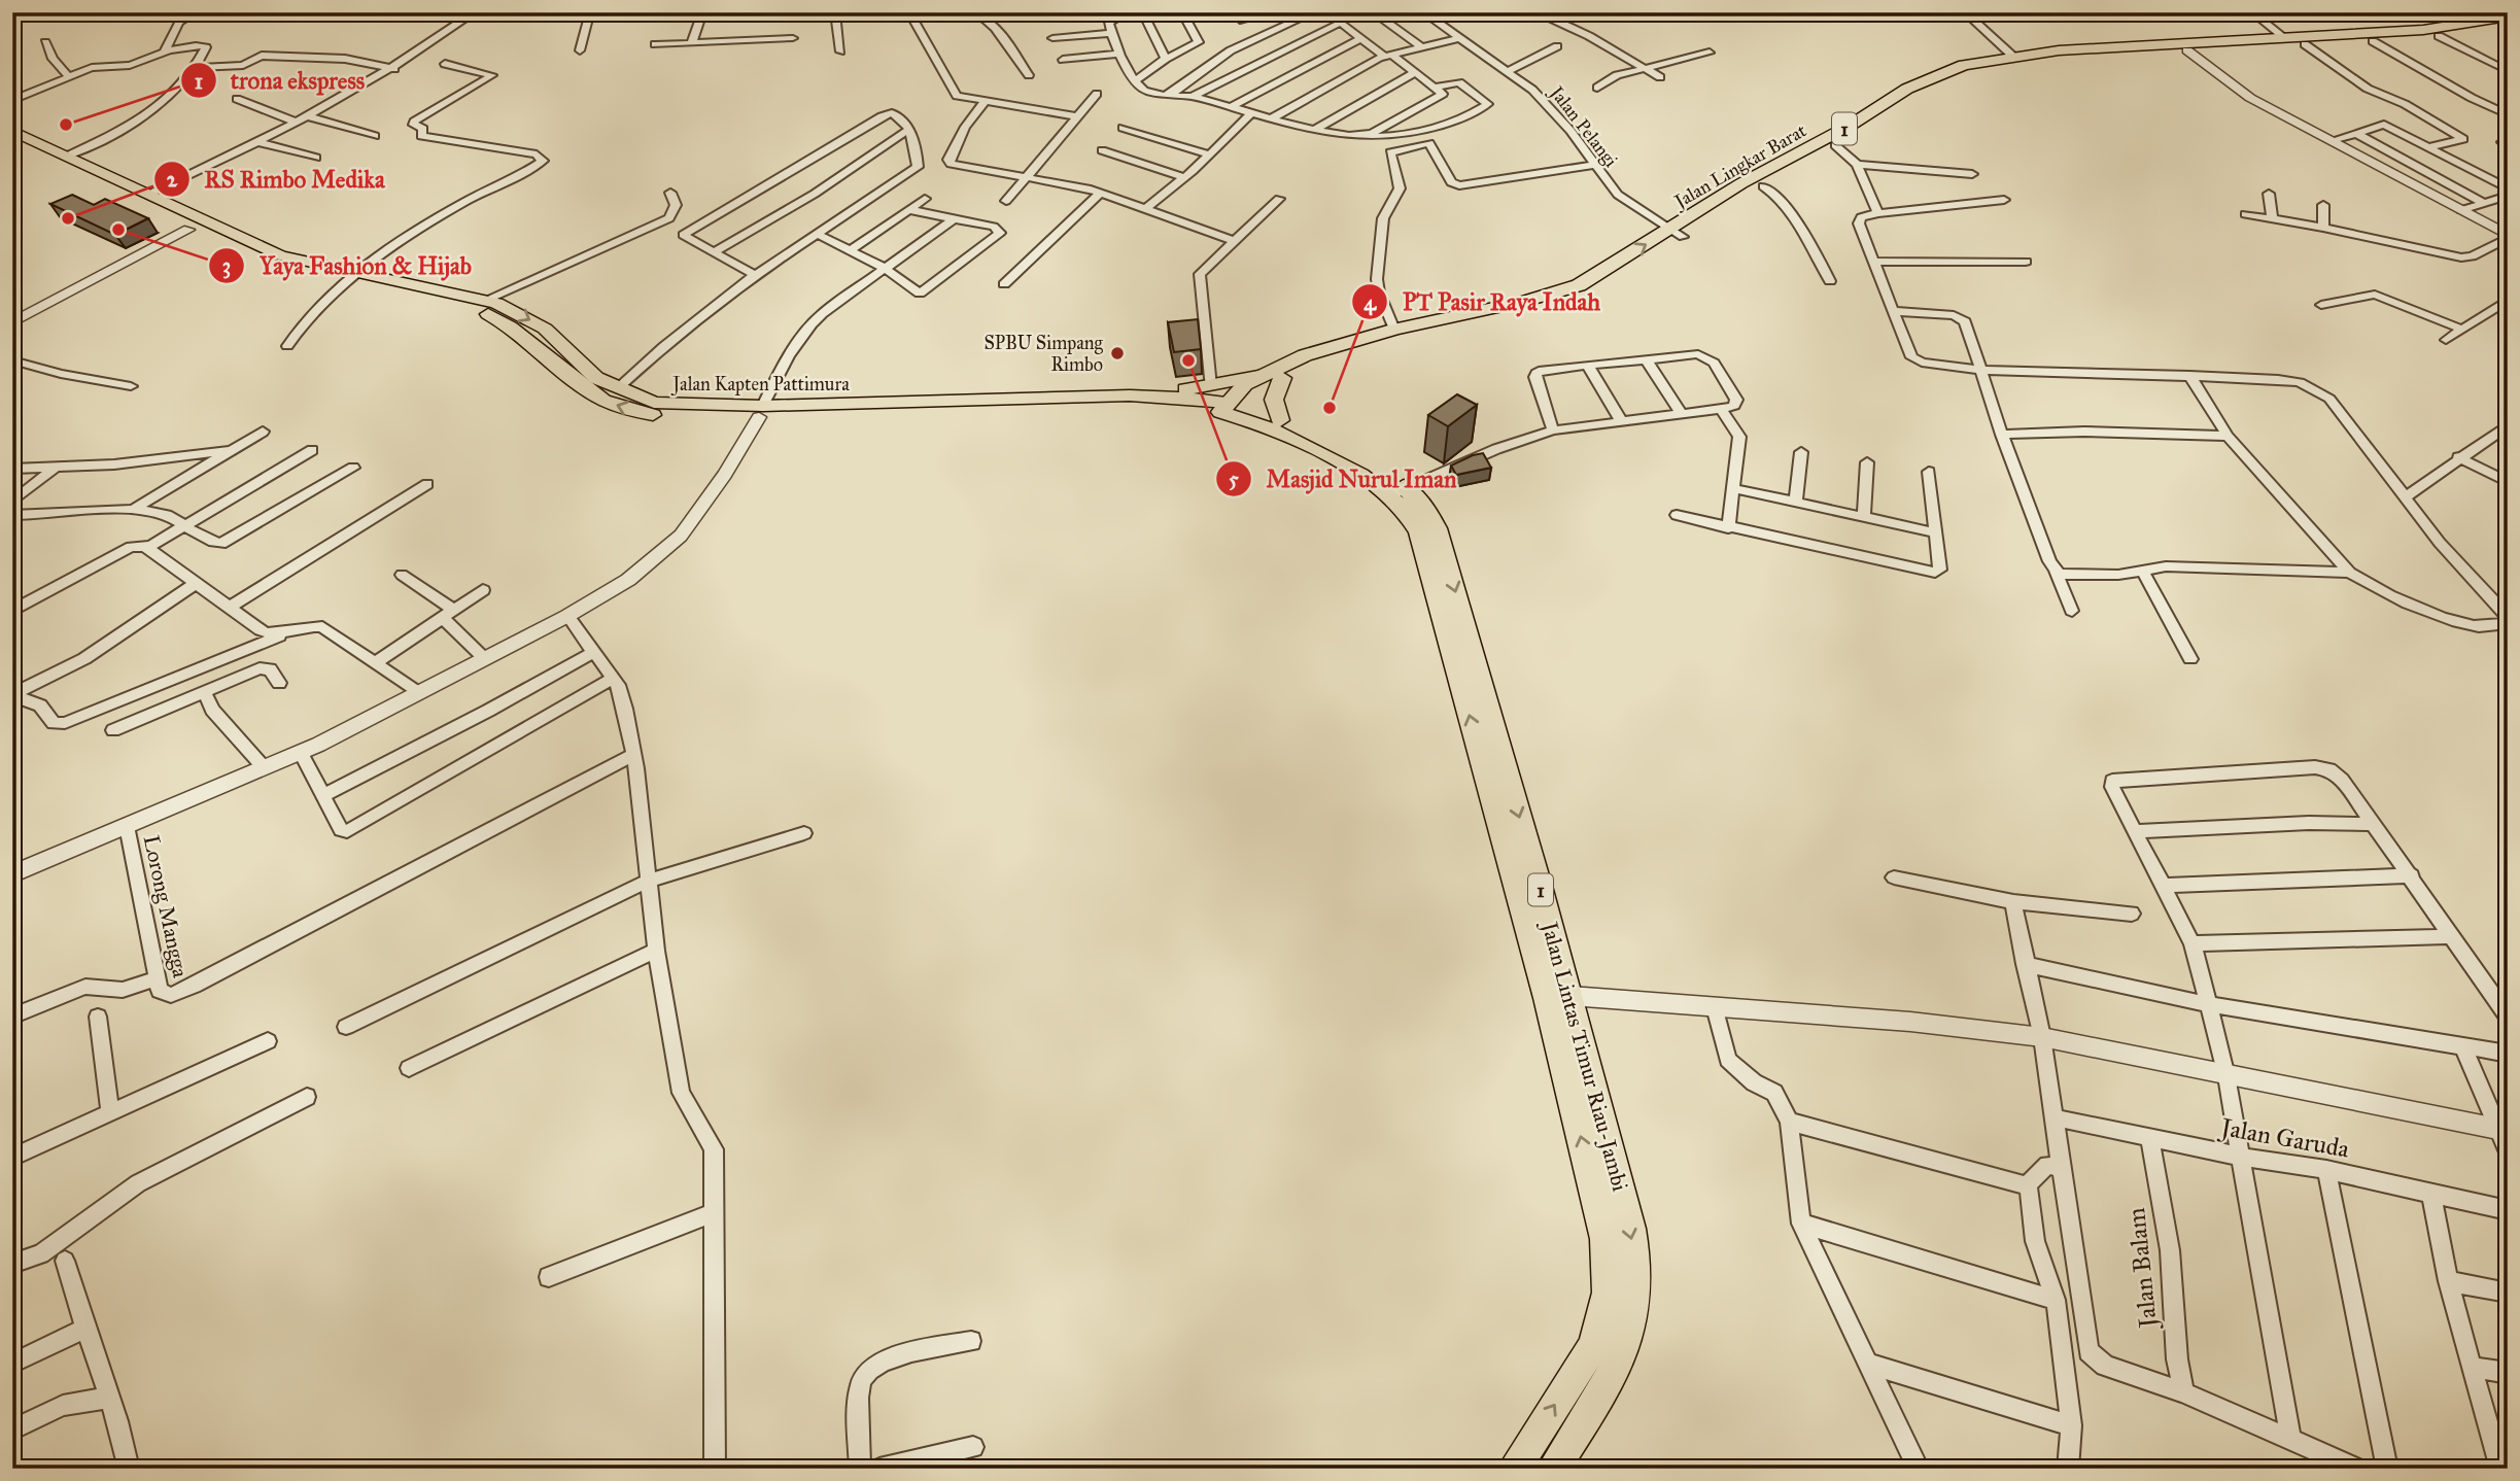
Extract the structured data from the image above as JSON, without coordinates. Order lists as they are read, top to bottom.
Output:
{
  "streets": {
    "highway": ["1", "Jalan Lingkar Barat", "Jalan Lintas Timur Riau-Jambi"],
    "main road": ["Jalan Kapten Pattimura"],
    "street": [
      "Jalan Pelangi",
      "Lorong Mangga",
      "Jalan Garuda",
      "Jalan Balam"
    ]
  },
  "crossings": [
    ["Jalan Pelangi", "Jalan Lingkar Barat"],
    ["Jalan Lingkar Barat", "Jalan Kapten Pattimura"],
    ["Jalan Lingkar Barat", "Jalan Lintas Timur Riau-Jambi"],
    ["Jalan Kapten Pattimura", "Jalan Lintas Timur Riau-Jambi"],
    ["Jalan Garuda", "Jalan Balam"]
  ],
  "places": [
    "trona ekspress",
    "RS Rimbo Medika",
    "Yaya Fashion & Hijab",
    "SPBU Simpang Rimbo",
    "Masjid Nurul Iman",
    "PT Pasir Raya Indah"
  ]
}
